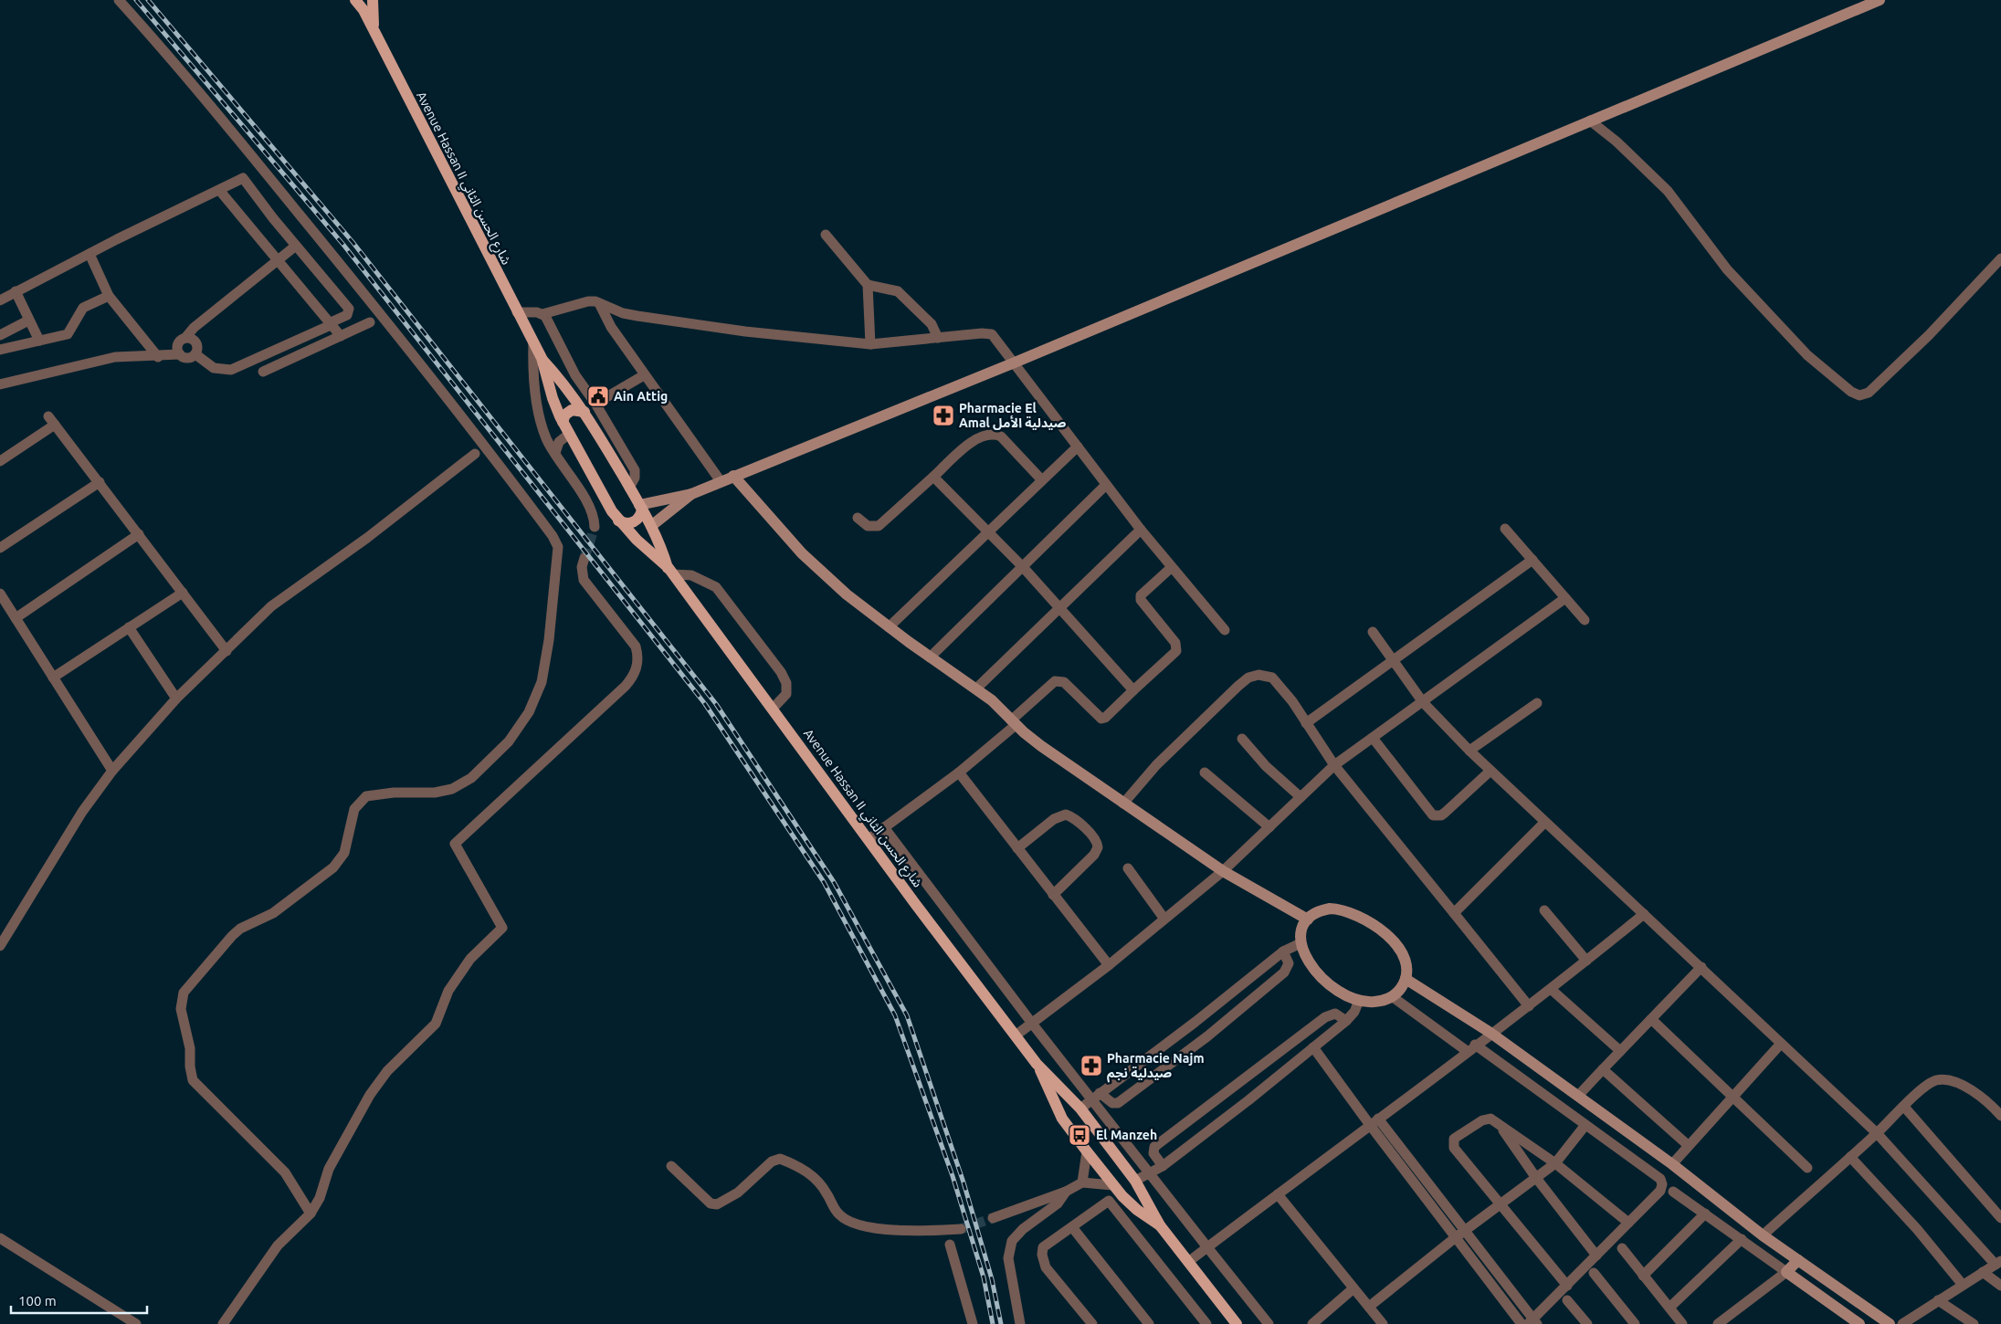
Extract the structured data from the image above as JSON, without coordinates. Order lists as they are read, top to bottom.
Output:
{
  "streets": {
    "main road": ["Avenue Hassan II شارع الحسن الثاني"]
  },
  "places": {
    "public building": ["Ain Attig"],
    "pharmacy": ["Pharmacie El Amal صيدلية الأمل", "Pharmacie Najm صيدلية نجم"],
    "bus stop": ["El Manzeh"]
  },
  "scale_bar": "100 m"
}
